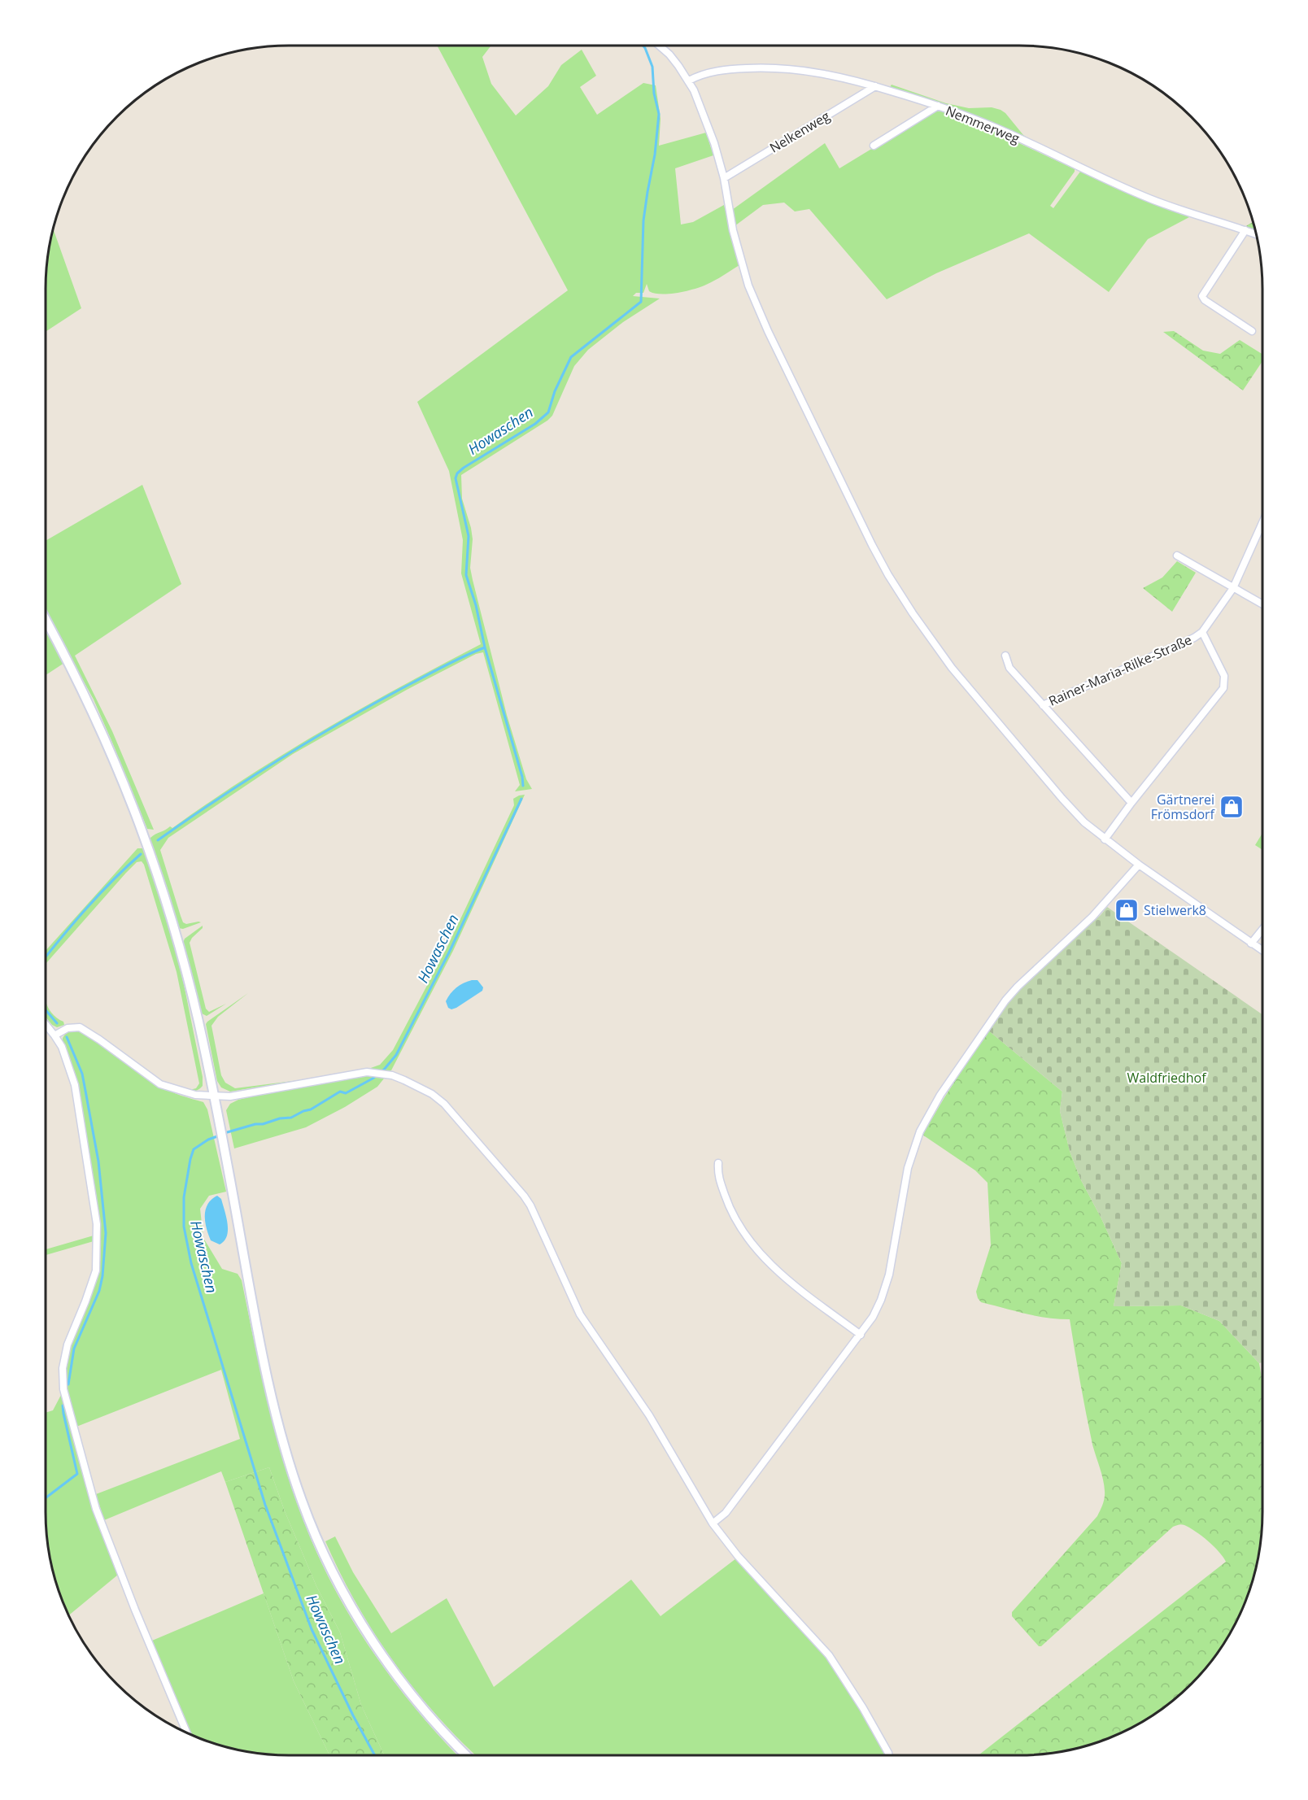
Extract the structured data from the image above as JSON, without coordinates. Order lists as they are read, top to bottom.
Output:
{
  "streets": {
    "street": ["Nemmerweg", "Nelkenweg", "Rainer-Maria-Rilke-Straße"]
  },
  "crossings": [
    ["Nemmerweg", "Nelkenweg"]
  ],
  "water": ["Howaschen"],
  "parks": ["Waldfriedhof"],
  "places": {
    "shop": ["Gärtnerei Frömsdorf", "Stielwerk8"]
  }
}
